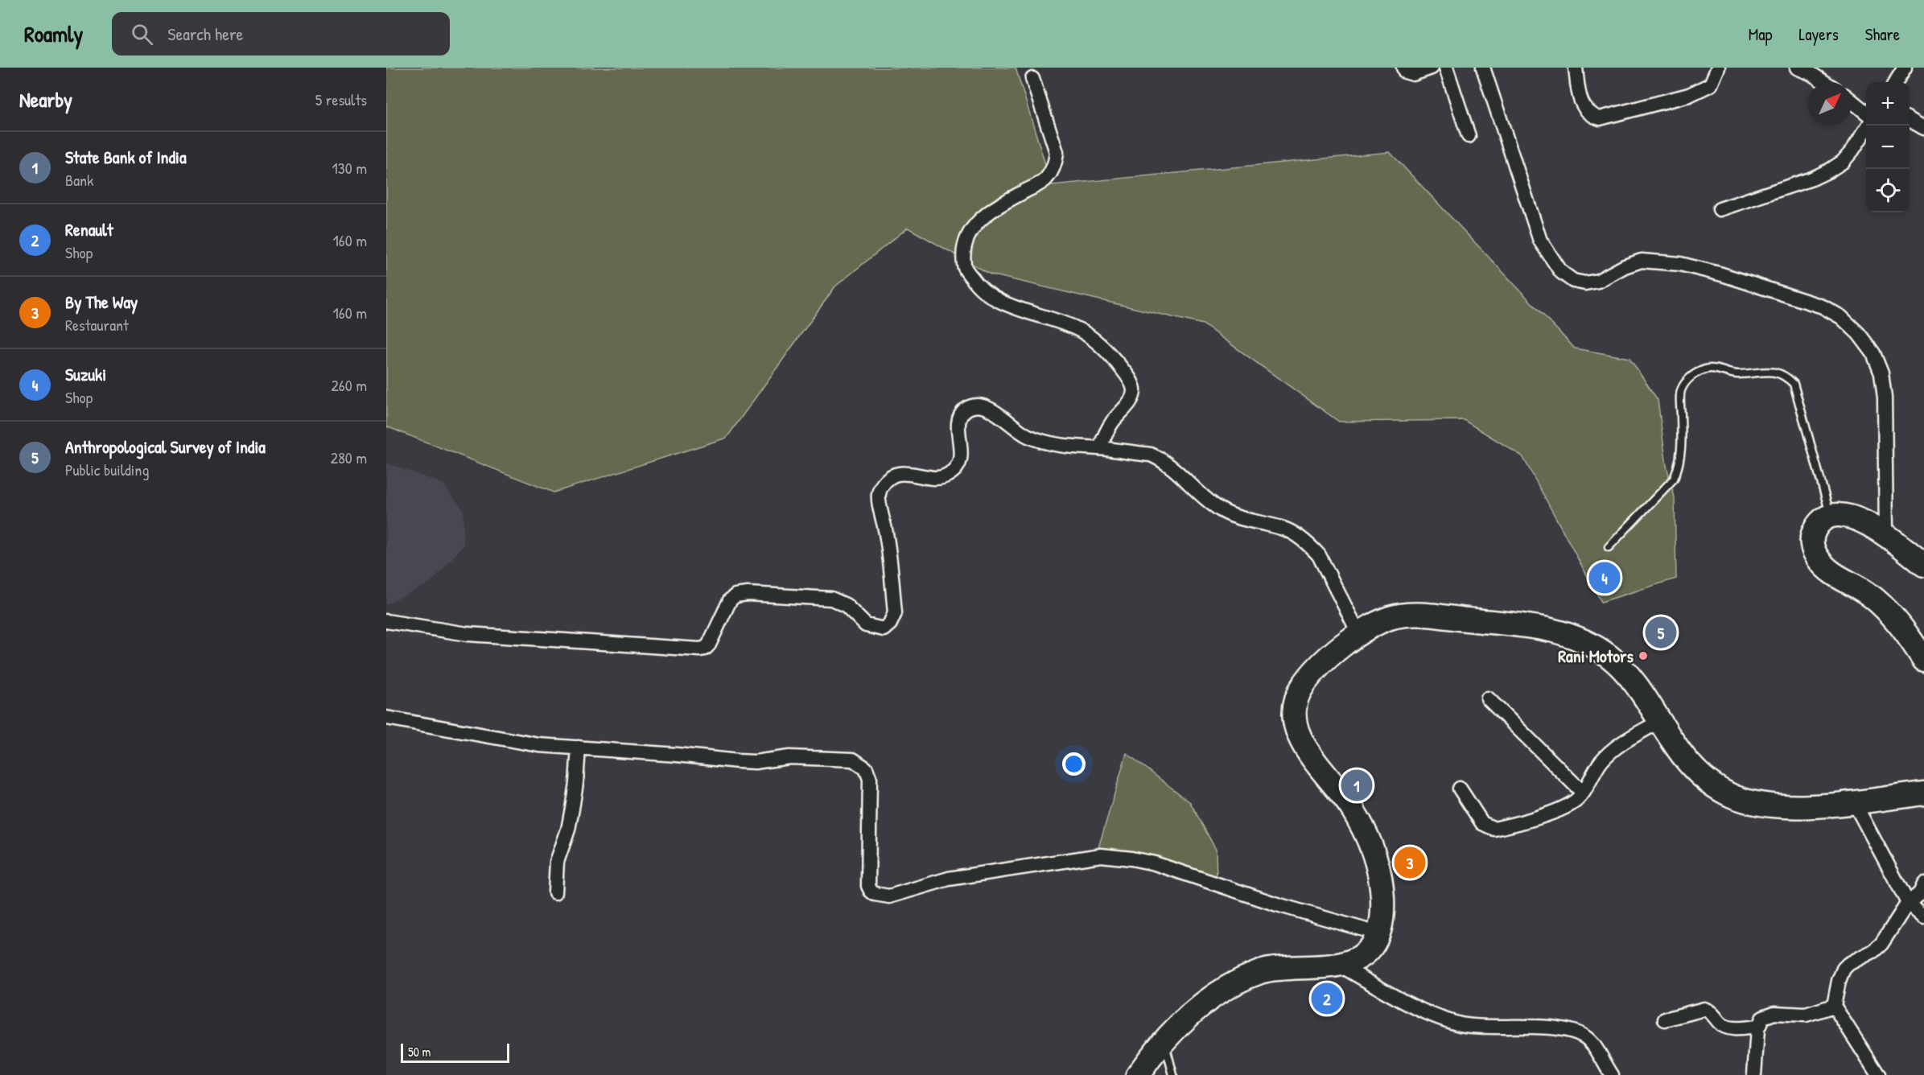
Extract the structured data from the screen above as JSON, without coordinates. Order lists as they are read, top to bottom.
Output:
{
  "places": ["Rani Motors"],
  "scale_bar": "50 m",
  "north": "top right",
  "page": {
    "header": "Roamly",
    "search": "Search here",
    "nav": ["Map", "Layers", "Share"],
    "heading": ["Nearby", "5 results"],
    "map_buttons": ["+", "−"],
    "list": [
      {
        "mark": "1",
        "name": "State Bank of India",
        "note": "Bank",
        "value": "130 m"
      },
      {
        "mark": "2",
        "name": "Renault",
        "note": "Shop",
        "value": "160 m"
      },
      {
        "mark": "3",
        "name": "By The Way",
        "note": "Restaurant",
        "value": "160 m"
      },
      {
        "mark": "4",
        "name": "Suzuki",
        "note": "Shop",
        "value": "260 m"
      },
      {
        "mark": "5",
        "name": "Anthropological Survey of India",
        "note": "Public building",
        "value": "280 m"
      }
    ],
    "pins": [
      "4",
      "5",
      "1",
      "3",
      "2"
    ],
    "scale": "50 m"
  }
}
